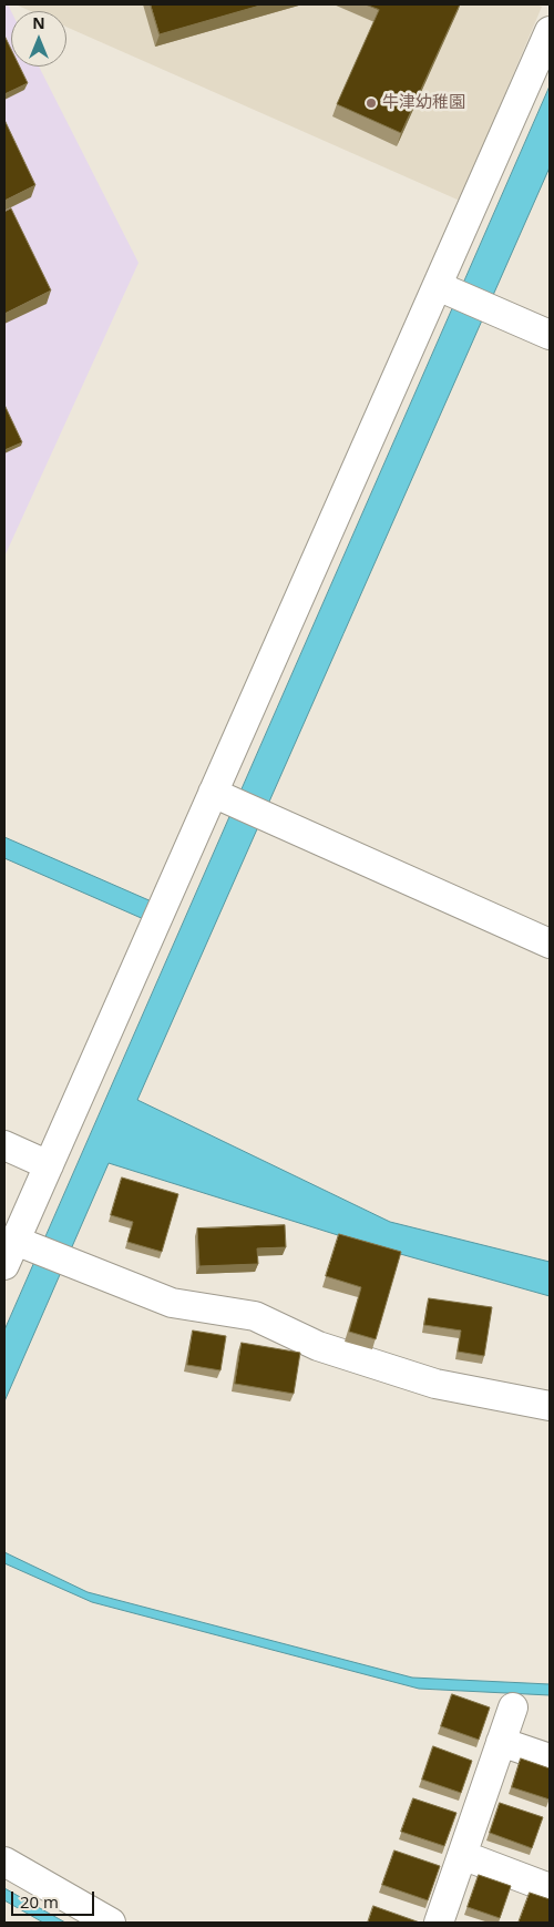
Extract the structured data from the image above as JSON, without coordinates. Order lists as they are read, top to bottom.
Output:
{
  "places": ["牛津幼稚園"],
  "scale_bar": "20 m",
  "north": "top"
}
